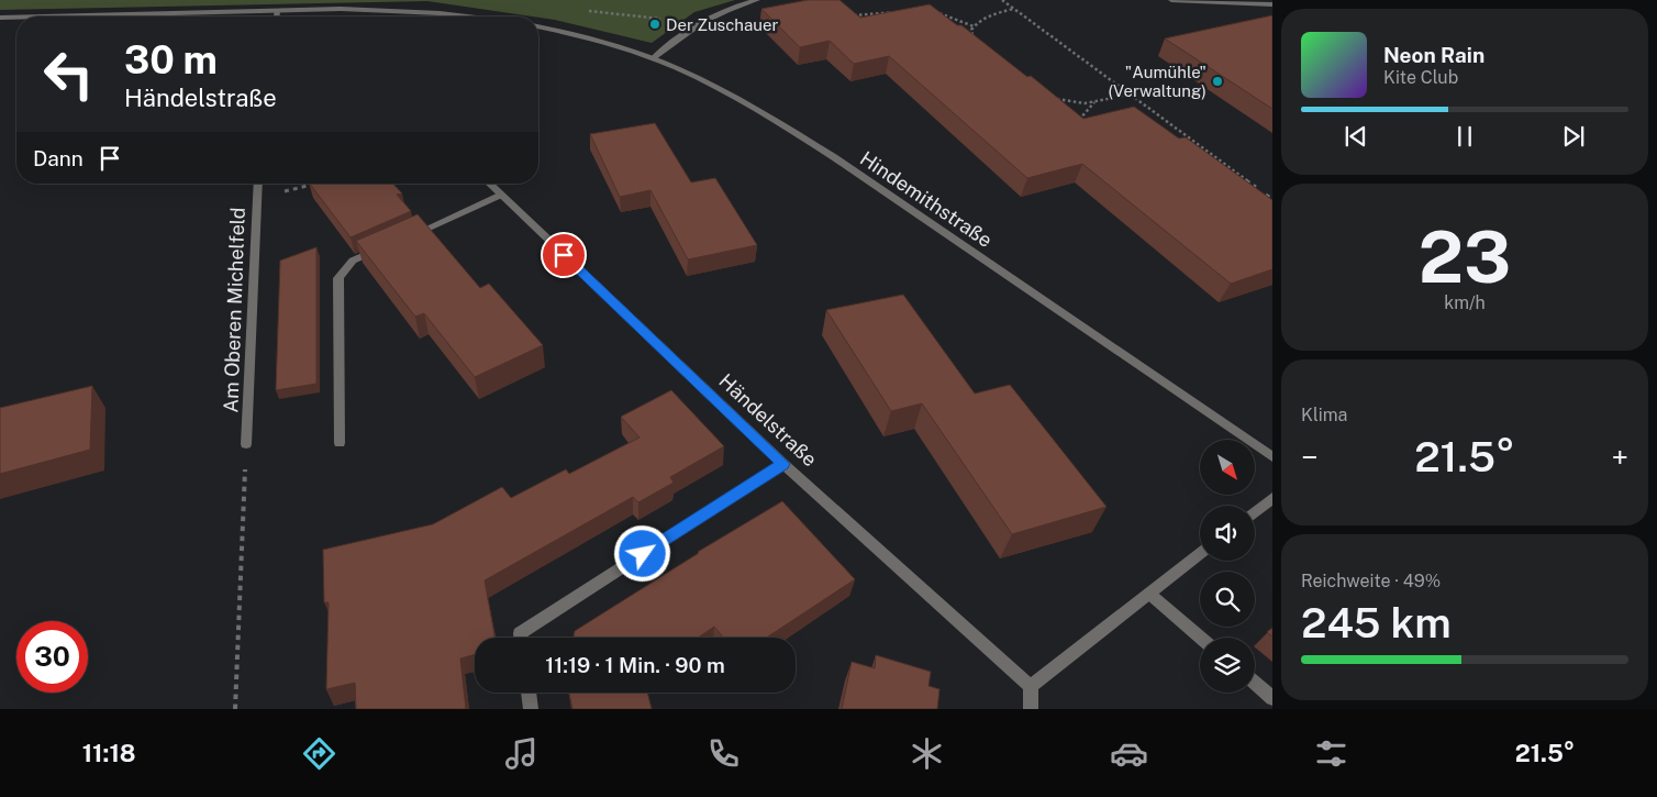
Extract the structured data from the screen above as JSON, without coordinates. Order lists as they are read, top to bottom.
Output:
{
  "streets": {
    "street": ["Hindemithstraße", "Am Oberen Michelfeld", "Händelstraße"]
  },
  "places": ["Der Zuschauer", "\"Aumühle\" (Verwaltung)"],
  "north": "bottom right",
  "page": {
    "turn": ["30 m", "Händelstraße"],
    "song": ["Neon Rain", "Kite Club"],
    "then": "Dann",
    "tile": [
      ["23", "km/h"],
      "Klima",
      ["Reichweite · 49%", "245 km"]
    ],
    "heat": ["−", "21.5°", "+"],
    "limit": "30",
    "trip": "11:19 · 1 Min. · 90 m",
    "tabs": ["11:18", "21.5°"]
  }
}
